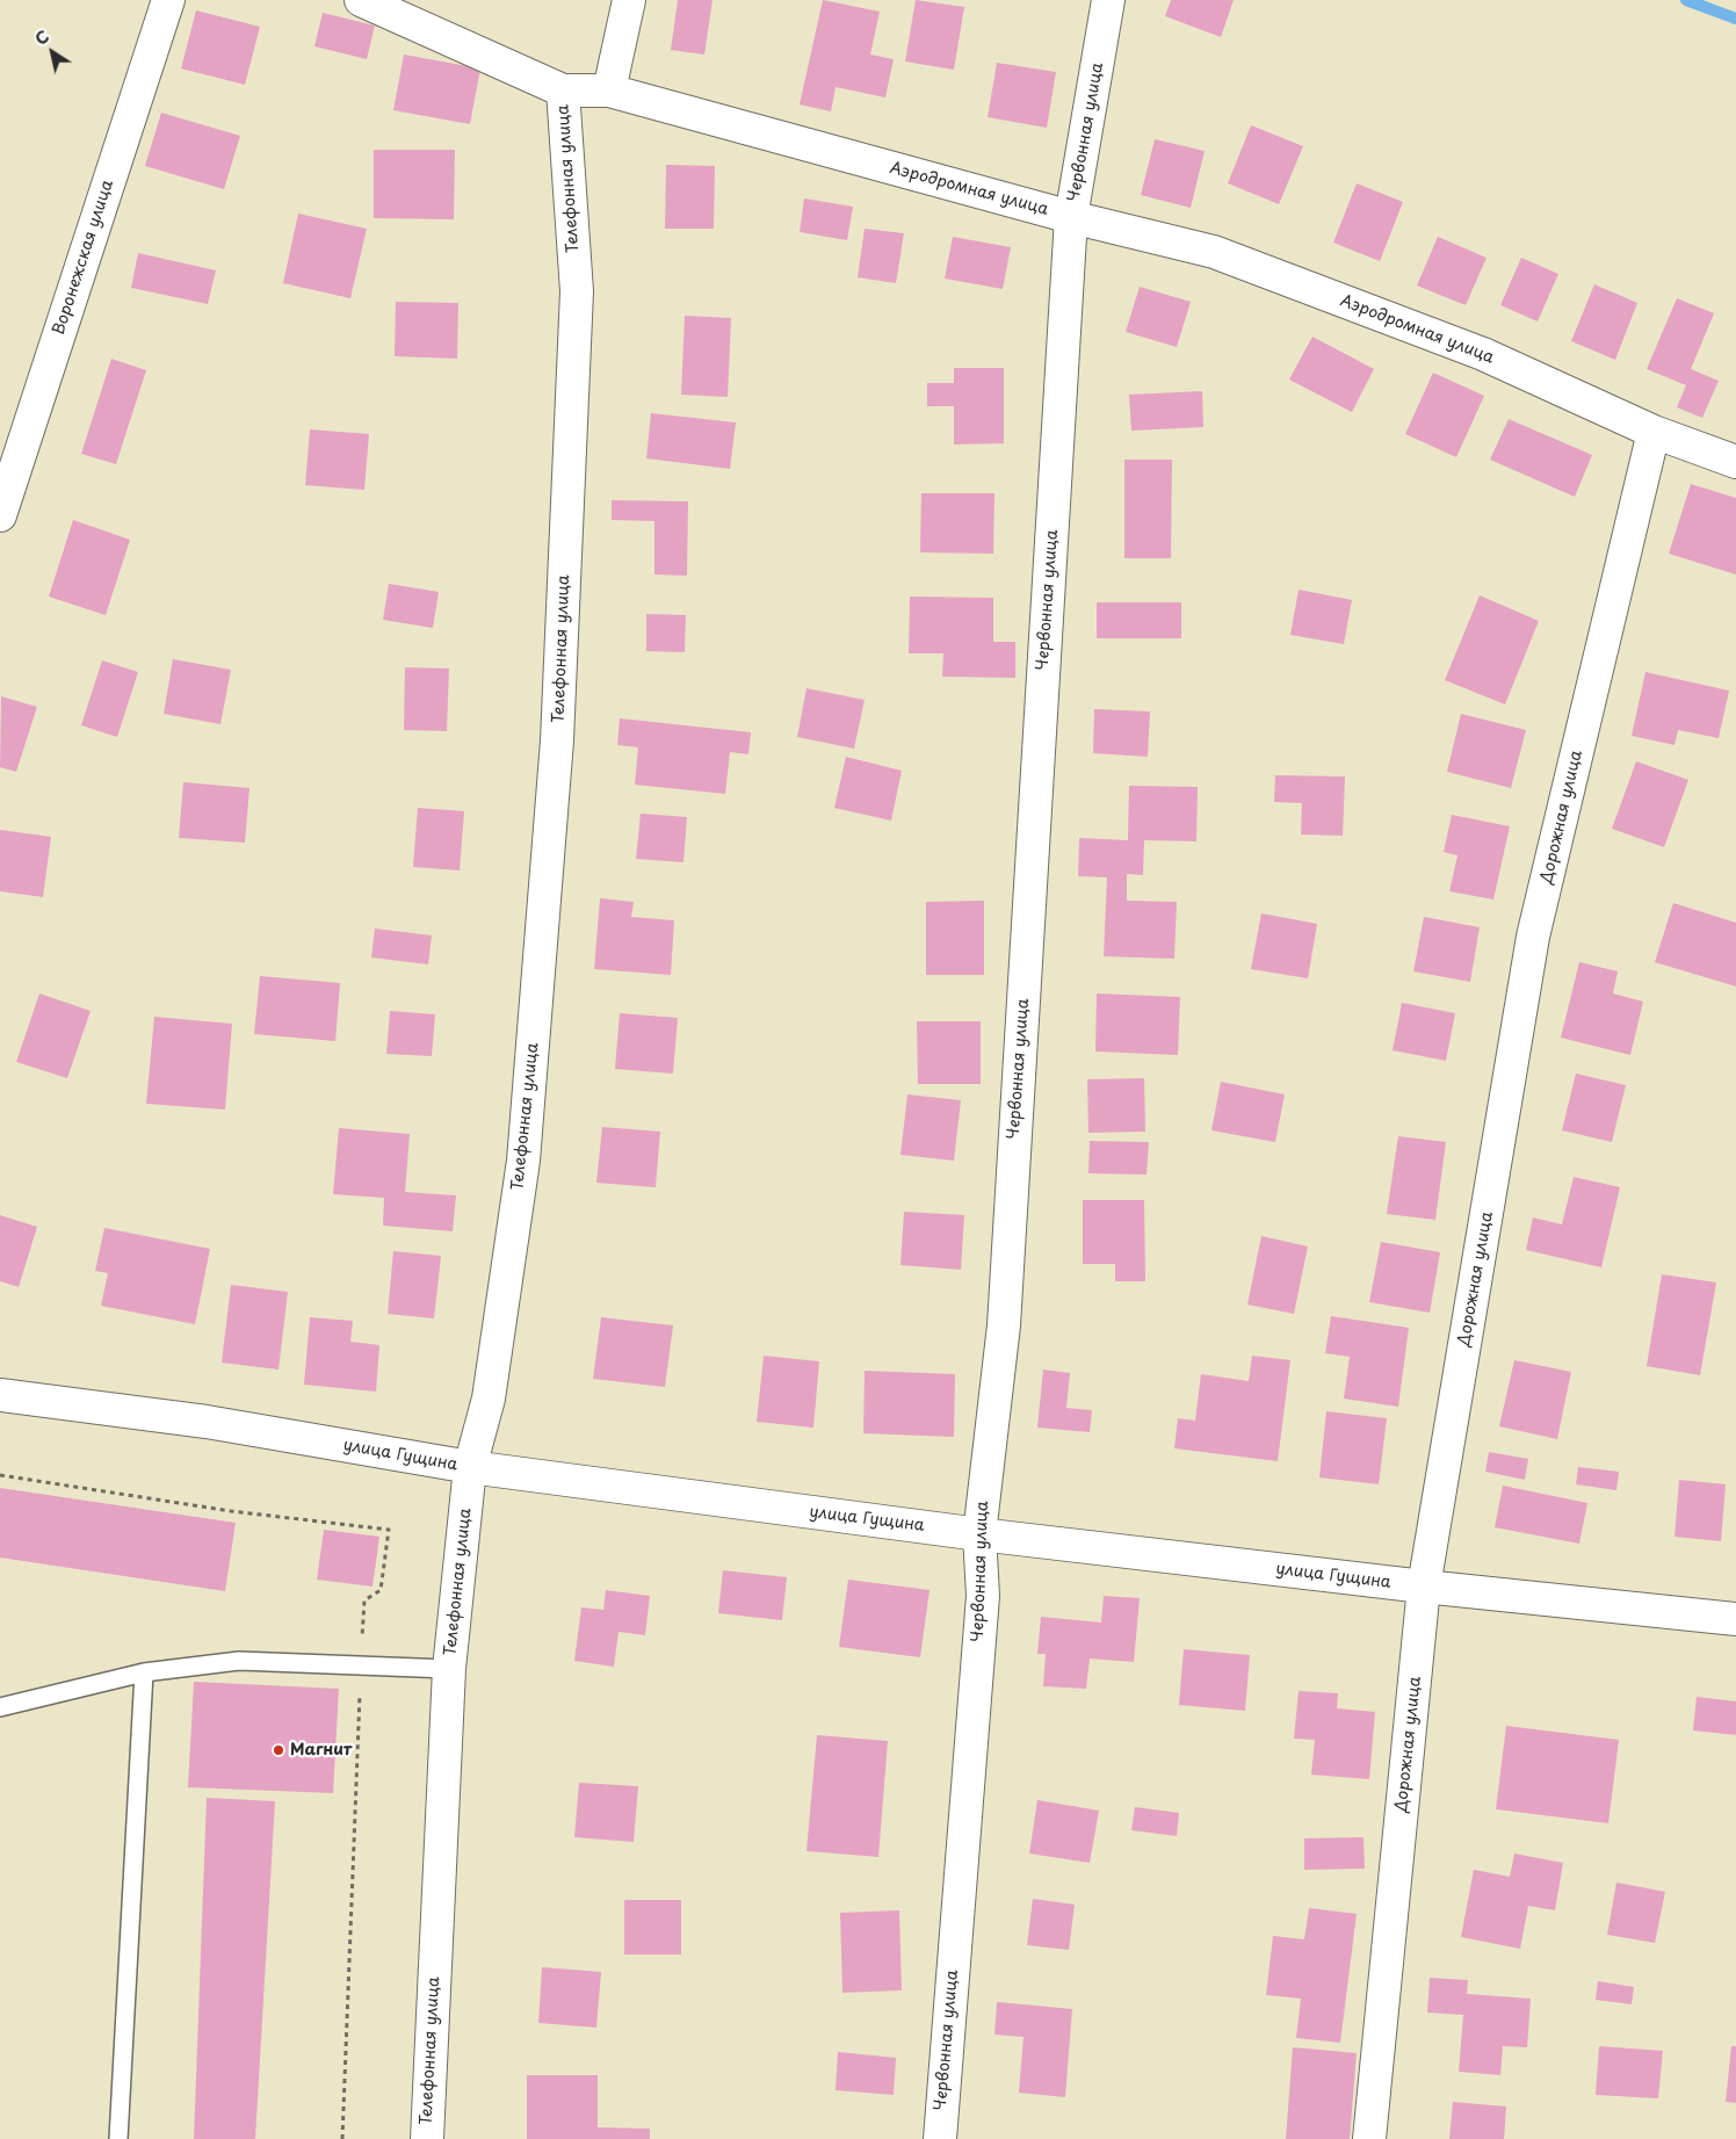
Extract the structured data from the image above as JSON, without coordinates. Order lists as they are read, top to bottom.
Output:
{
  "streets": {
    "street": [
      "Червонная улица",
      "Телефонная улица",
      "Аэродромная улица",
      "Воронежская улица",
      "Дорожная улица",
      "улица Гущина"
    ]
  },
  "crossings": [
    ["Червонная улица", "Аэродромная улица"],
    ["Червонная улица", "улица Гущина"],
    ["Телефонная улица", "Аэродромная улица"],
    ["Телефонная улица", "улица Гущина"],
    ["Аэродромная улица", "Дорожная улица"],
    ["Дорожная улица", "улица Гущина"]
  ],
  "places": ["Магнит"],
  "north": "top left"
}
